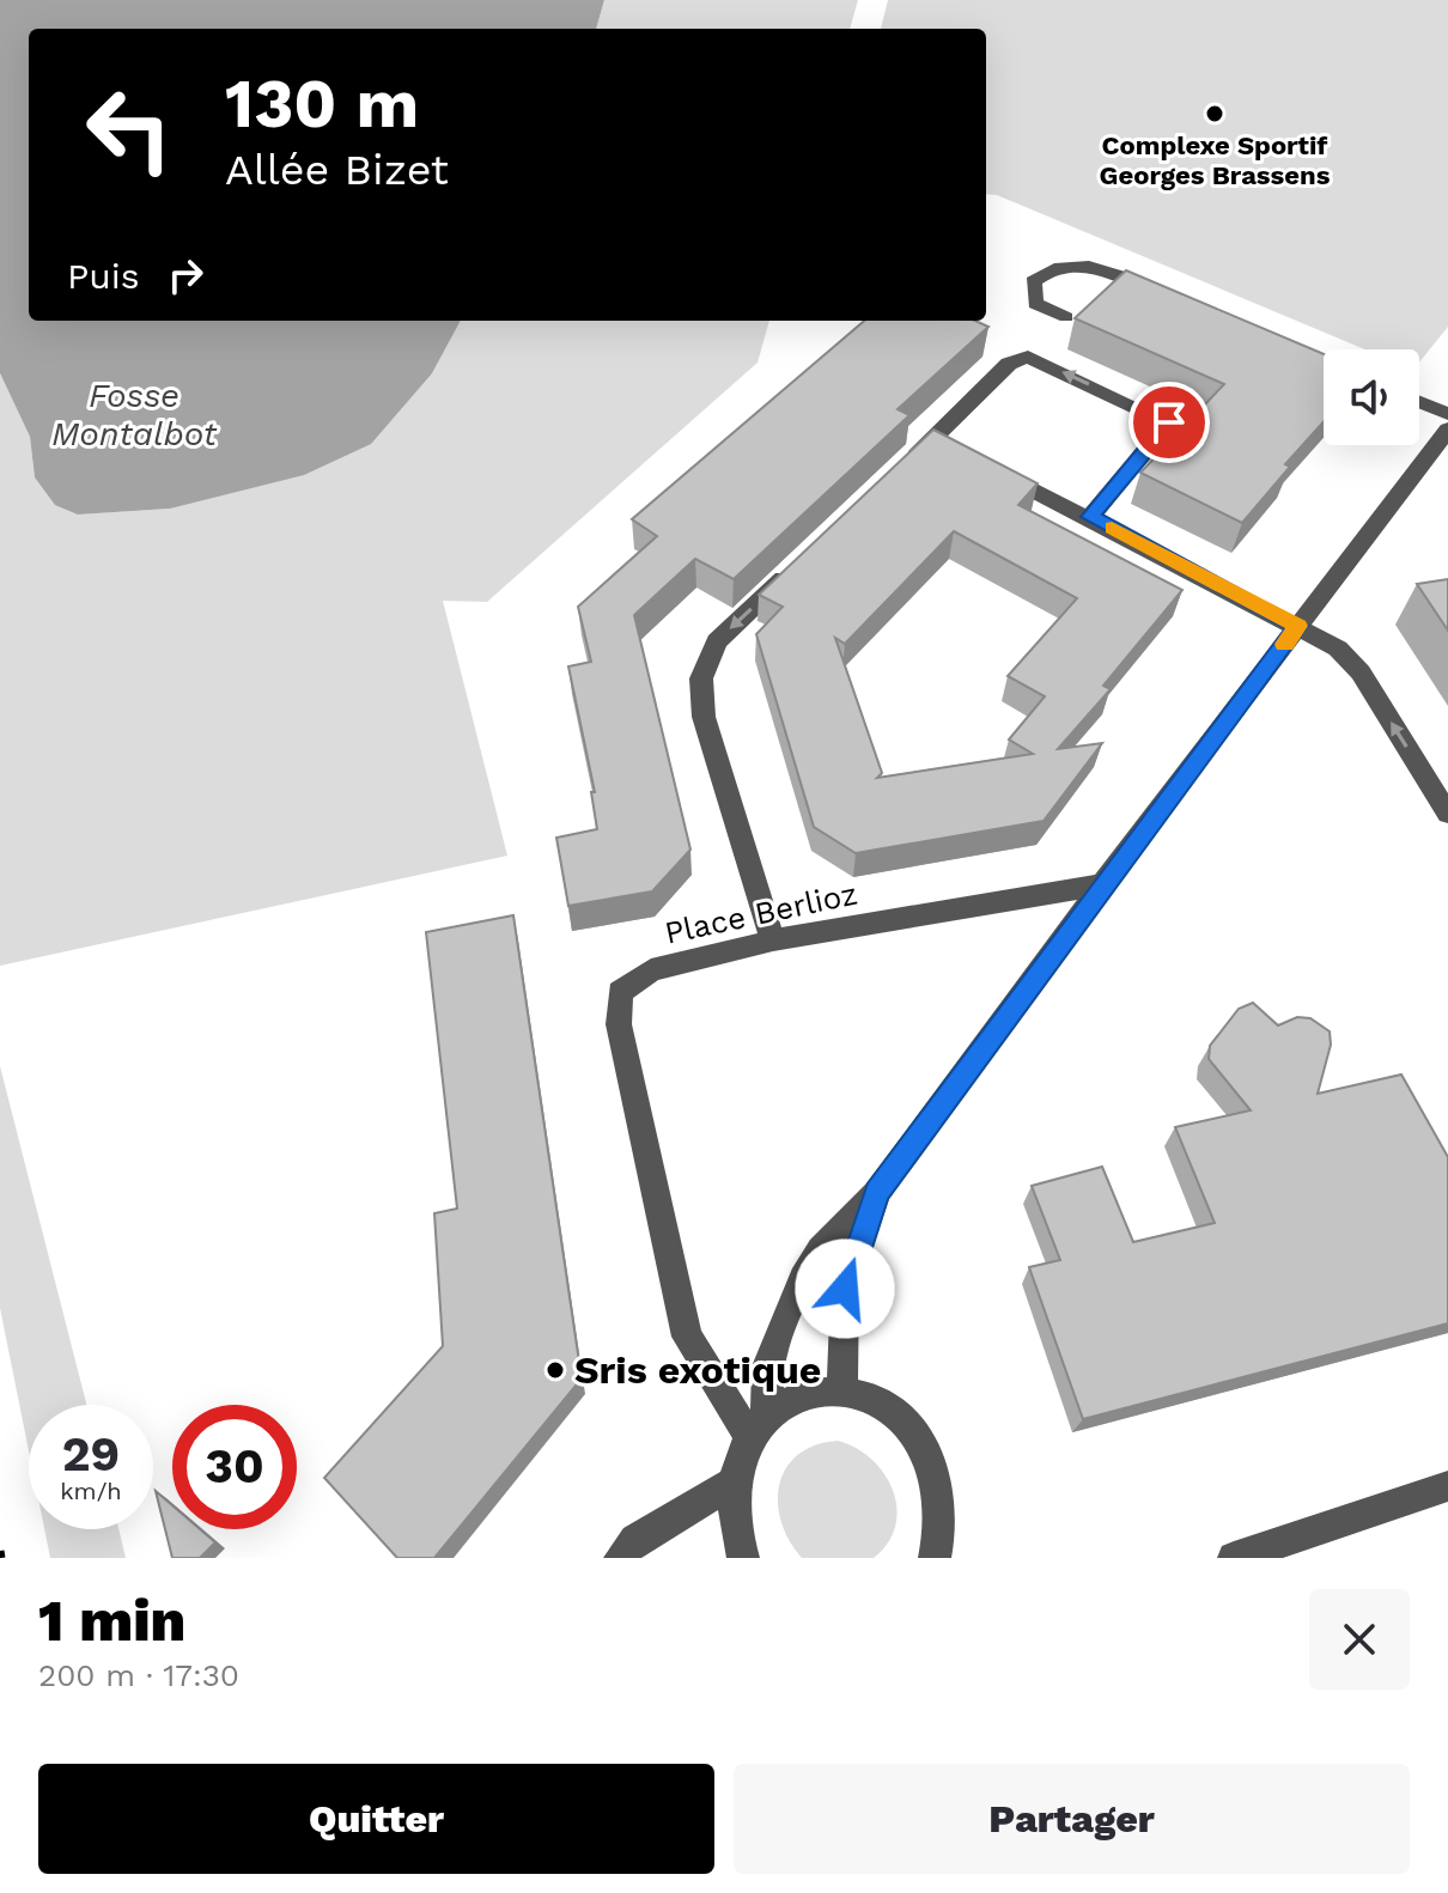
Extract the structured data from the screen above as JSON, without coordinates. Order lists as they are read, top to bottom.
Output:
{
  "streets": {
    "street": ["Place Berlioz"]
  },
  "water": ["Fosse Montalbot"],
  "places": ["Complexe Sportif Georges Brassens", "Sris exotique"],
  "page": {
    "turn": ["130 m", "Allée Bizet"],
    "then": "Puis",
    "speed": "29 km/h",
    "limit": "30",
    "heading": ["1 min", "200 m · 17:30"],
    "buttons": ["Quitter", "Partager"]
  }
}
